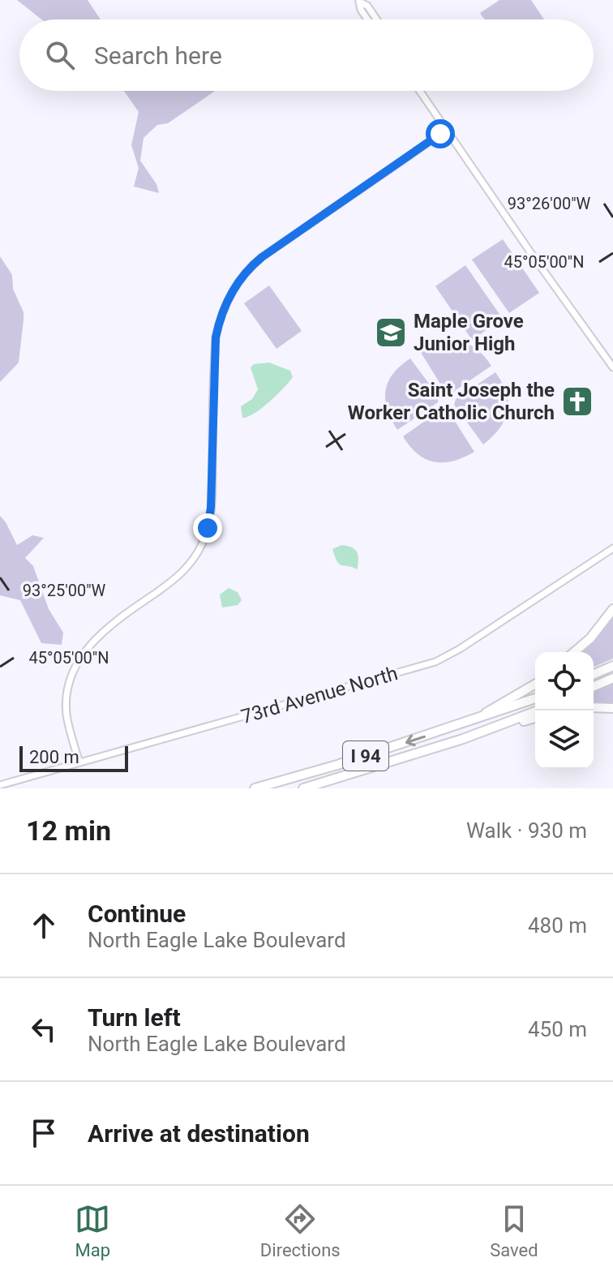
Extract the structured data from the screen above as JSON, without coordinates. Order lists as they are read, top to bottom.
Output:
{
  "streets": {
    "highway": ["I 94"],
    "street": ["73rd Avenue North"]
  },
  "places": {
    "school or university": ["Maple Grove Junior High"],
    "church": ["Saint Joseph the Worker Catholic Church"]
  },
  "scale_bar": "200 m",
  "page": {
    "search": "Search here",
    "scale": "200 m",
    "heading": ["12 min", "Walk · 930 m"],
    "list": [
      ["Continue", "North Eagle Lake Boulevard", "480 m"],
      ["Turn left", "North Eagle Lake Boulevard", "450 m"],
      "Arrive at destination"
    ],
    "nav": ["Map", "Directions", "Saved"]
  },
  "coordinates": ["93°26'00\"W", "45°05'00\"N", "93°25'00\"W"]
}
